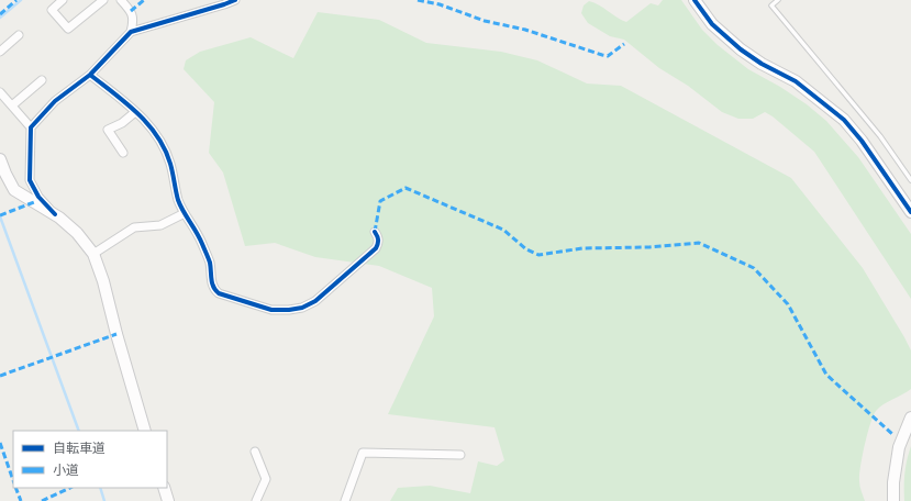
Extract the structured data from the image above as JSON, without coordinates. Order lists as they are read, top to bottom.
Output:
{
  "legend": ["自転車道", "小道"]
}
